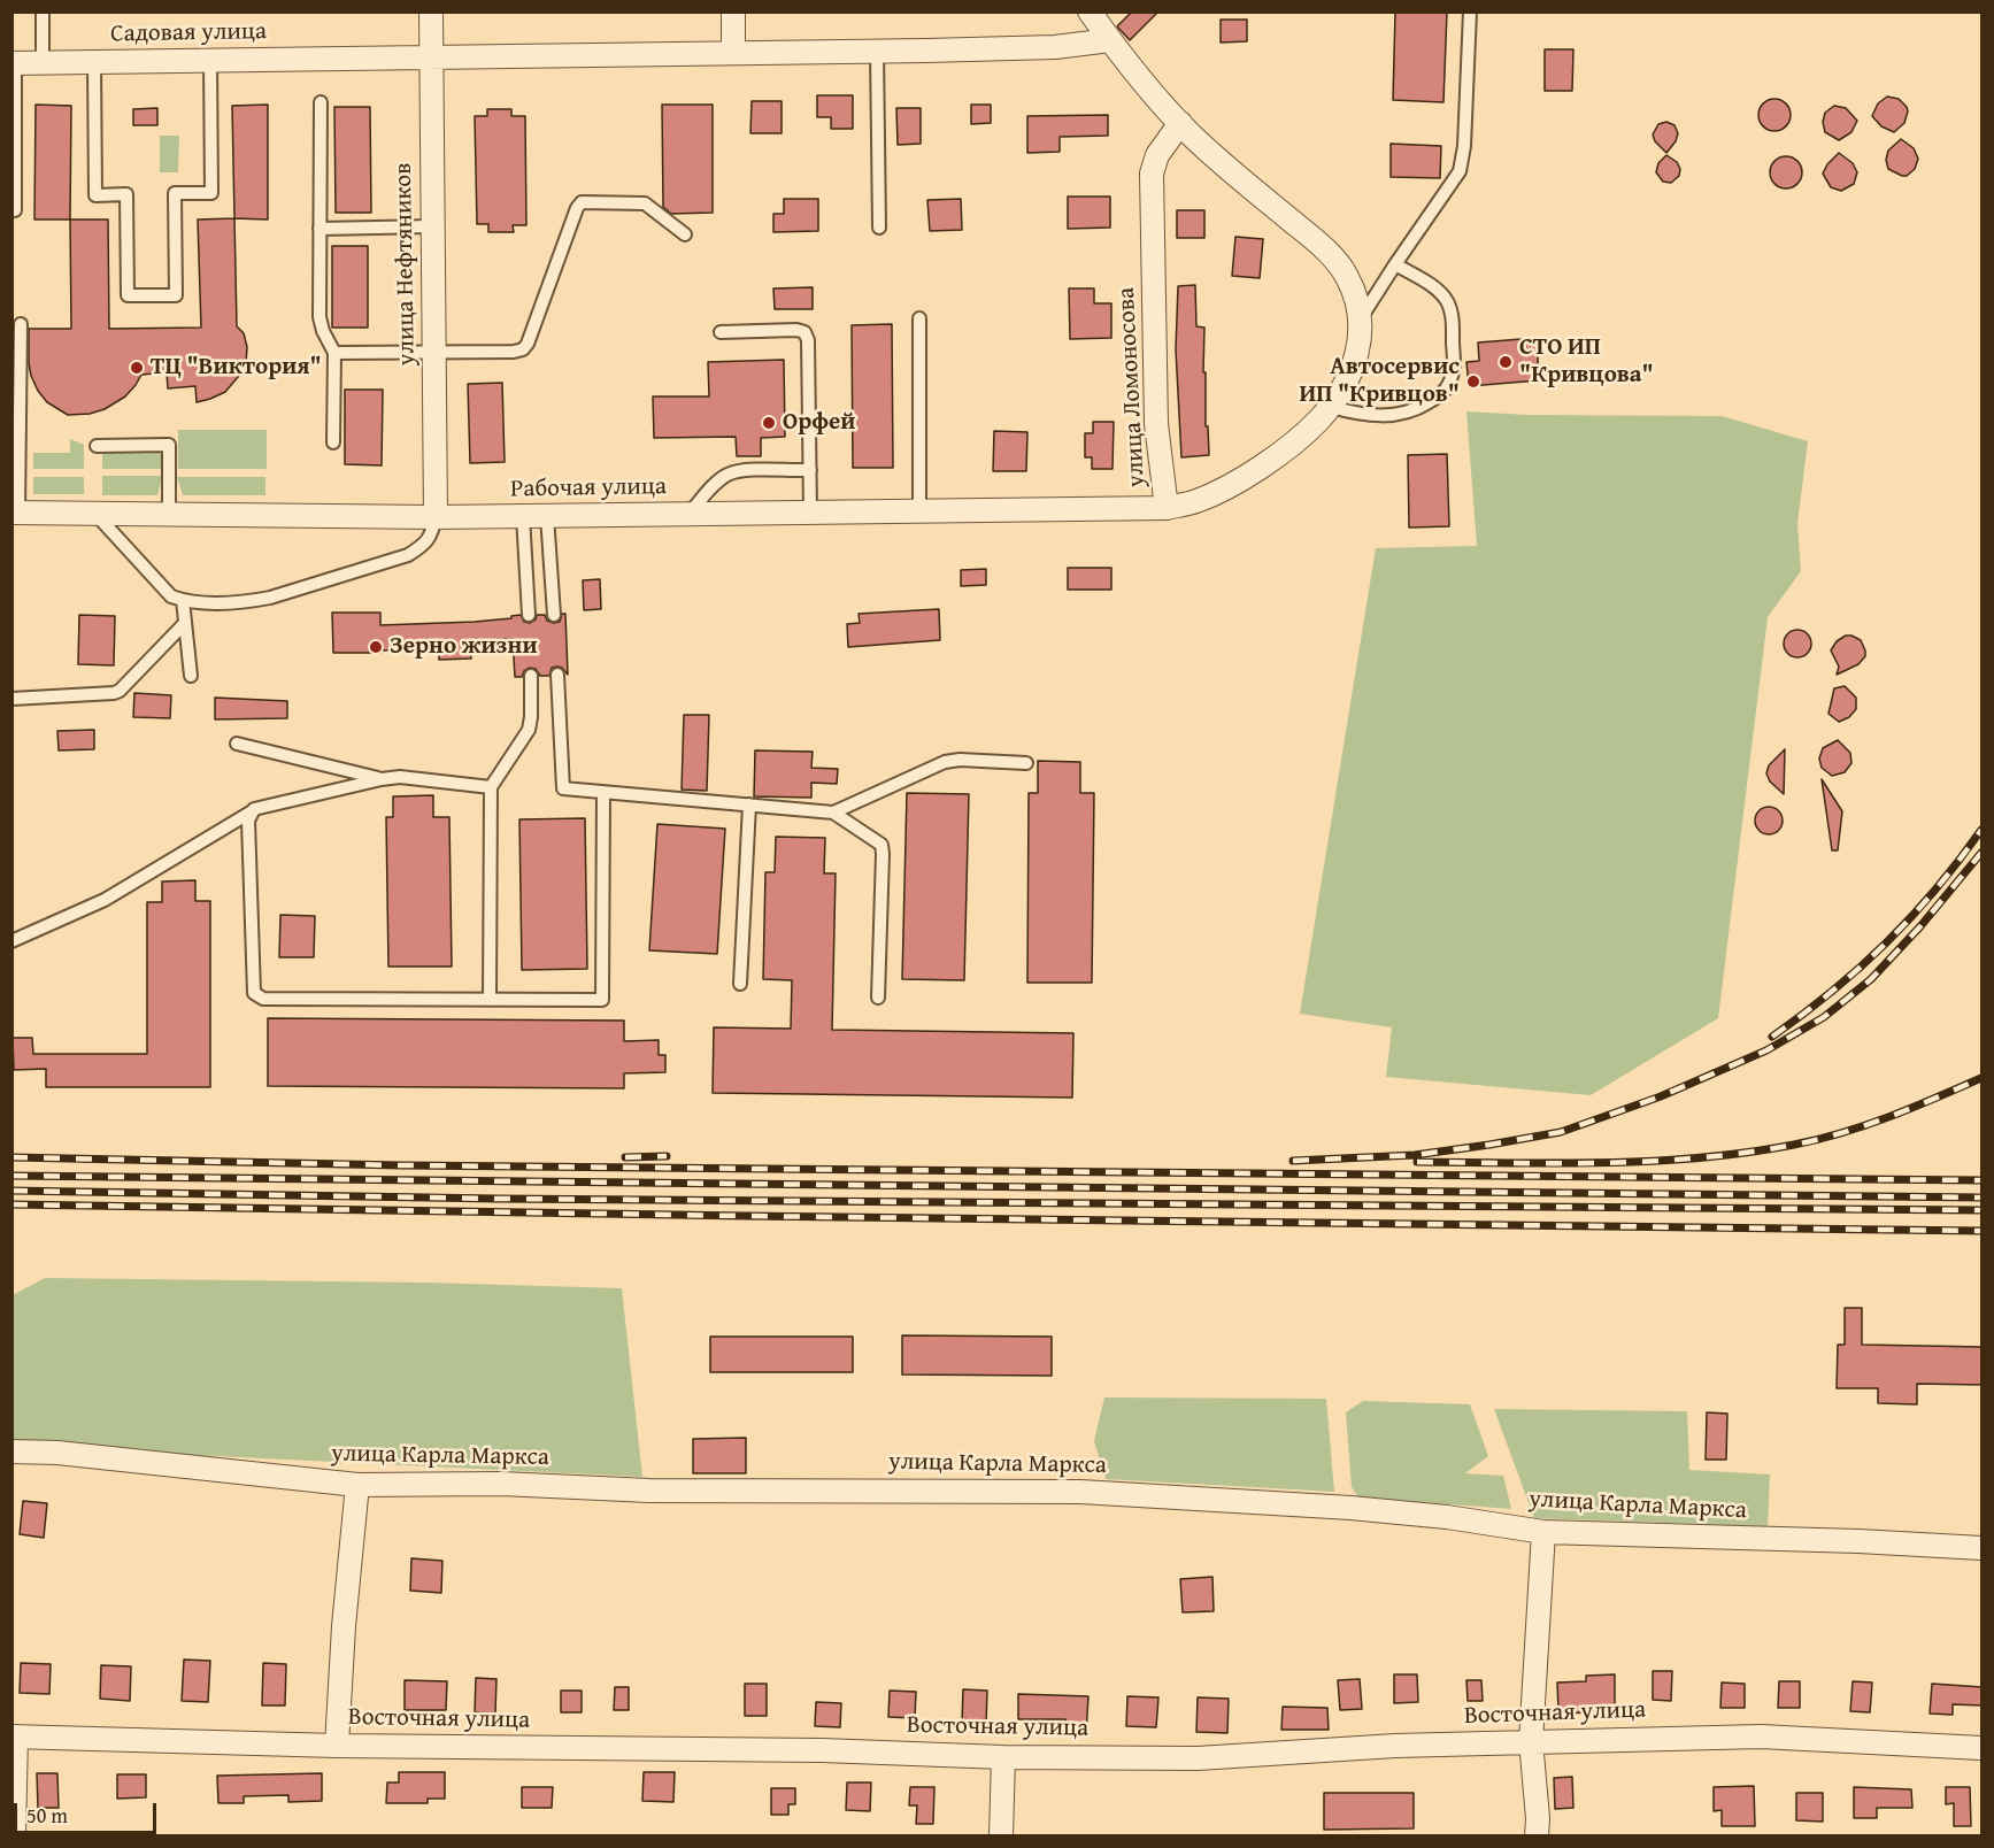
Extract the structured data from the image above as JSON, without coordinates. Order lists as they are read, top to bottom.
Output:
{
  "streets": {
    "street": [
      "Садовая улица",
      "улица Нефтяников",
      "улица Ломоносова",
      "Рабочая улица",
      "улица Карла Маркса",
      "Восточная улица"
    ]
  },
  "crossings": [
    ["Садовая улица", "улица Нефтяников"],
    ["Садовая улица", "улица Ломоносова"],
    ["улица Нефтяников", "Рабочая улица"],
    ["улица Ломоносова", "Рабочая улица"]
  ],
  "places": [
    "СТО ИП \"Кривцова\"",
    "ТЦ \"Виктория\"",
    "Автосервис ИП \"Кривцов\"",
    "Орфей",
    "Зерно жизни"
  ],
  "scale_bar": "50 m"
}
